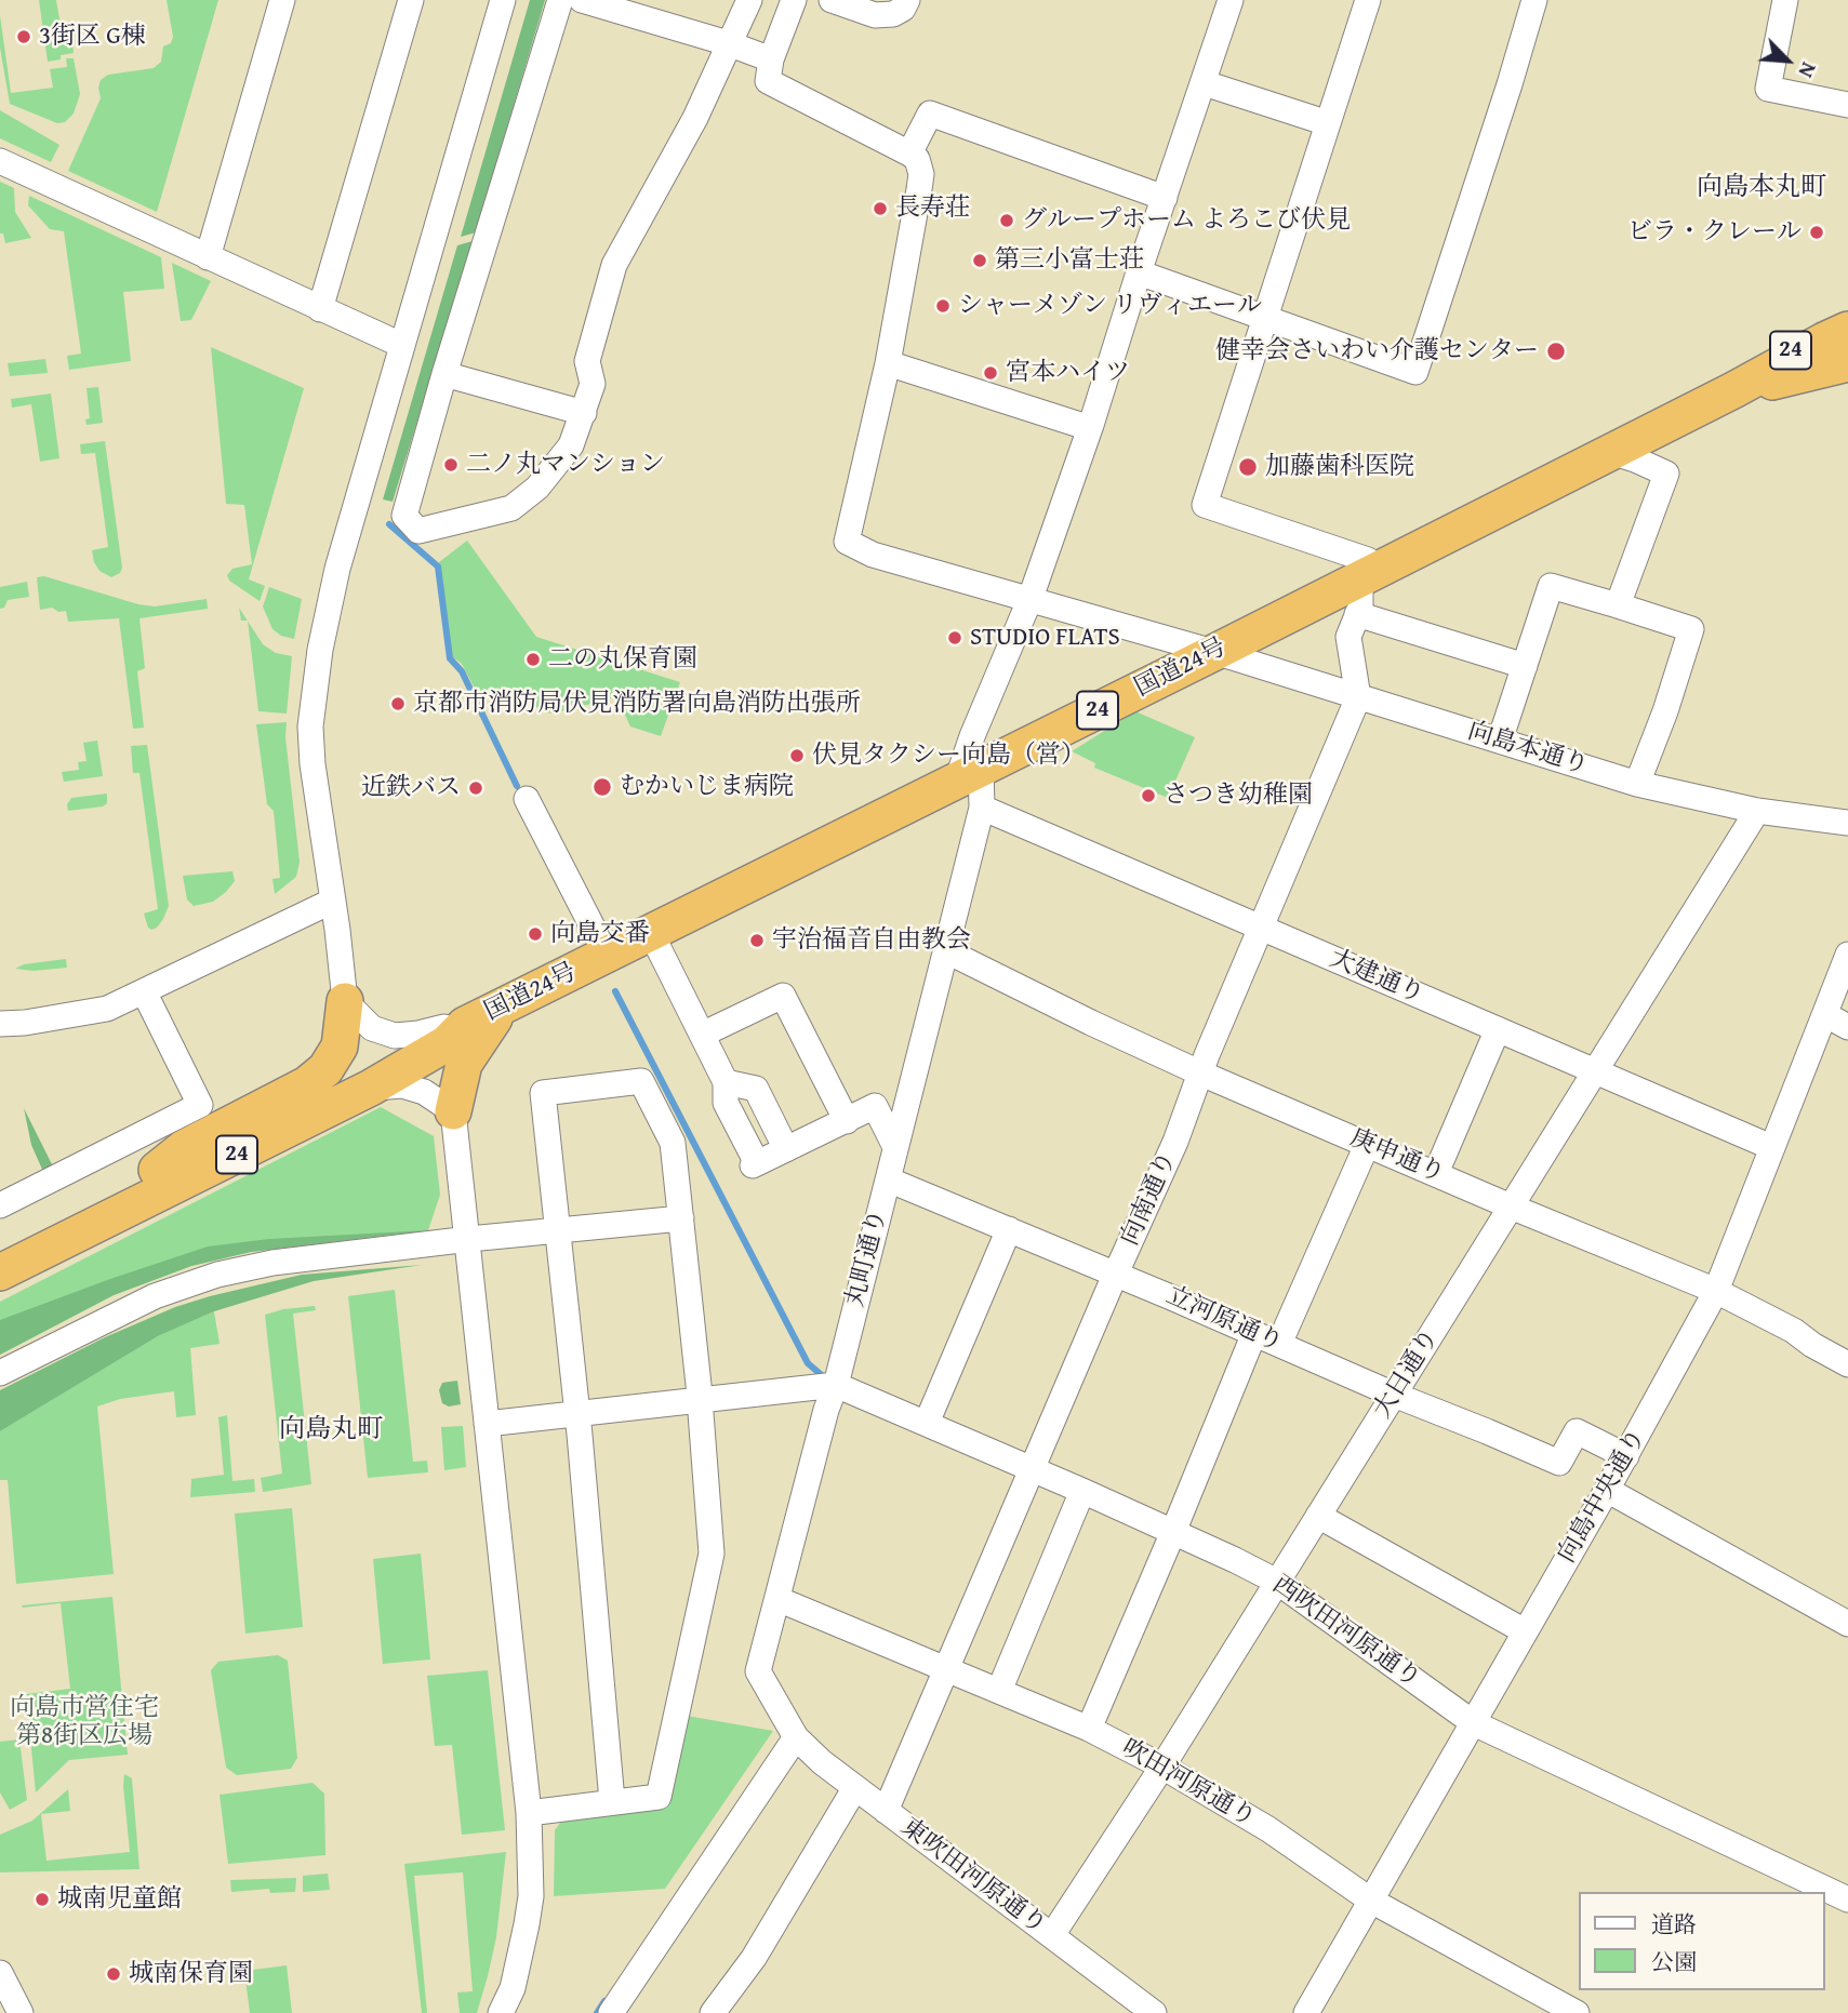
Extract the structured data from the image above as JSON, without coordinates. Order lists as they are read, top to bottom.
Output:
{
  "streets": {
    "highway": ["24", "国道24号"],
    "street": [
      "向島本通り",
      "大建通り",
      "庚申通り",
      "向南通り",
      "丸町通り",
      "立河原通り",
      "大日通り",
      "向島中央通り",
      "西吹田河原通り",
      "吹田河原通り",
      "東吹田河原通り"
    ]
  },
  "crossings": [
    ["24", "国道24号"],
    ["国道24号", "向島本通り"],
    ["国道24号", "丸町通り"],
    ["向島本通り", "向南通り"],
    ["向島本通り", "大日通り"],
    ["大建通り", "向南通り"],
    ["大建通り", "丸町通り"],
    ["大建通り", "大日通り"],
    ["大建通り", "向島中央通り"],
    ["庚申通り", "向南通り"],
    ["庚申通り", "丸町通り"],
    ["庚申通り", "大日通り"],
    ["庚申通り", "向島中央通り"],
    ["向南通り", "立河原通り"],
    ["向南通り", "西吹田河原通り"],
    ["向南通り", "吹田河原通り"],
    ["向南通り", "東吹田河原通り"],
    ["丸町通り", "立河原通り"],
    ["丸町通り", "西吹田河原通り"],
    ["丸町通り", "吹田河原通り"],
    ["丸町通り", "東吹田河原通り"],
    ["立河原通り", "大日通り"],
    ["立河原通り", "向島中央通り"],
    ["大日通り", "西吹田河原通り"],
    ["大日通り", "吹田河原通り"],
    ["大日通り", "東吹田河原通り"],
    ["向島中央通り", "西吹田河原通り"],
    ["向島中央通り", "吹田河原通り"]
  ],
  "districts": ["向島本丸町", "向島丸町"],
  "parks": ["向島市営住宅 第8街区広場"],
  "places": [
    "3街区 G棟",
    "長寿荘",
    "グループホーム よろこび伏見",
    "ビラ・クレール",
    "第三小富士荘",
    "シャーメゾン リヴィエール",
    "健幸会さいわい介護センター",
    "宮本ハイツ",
    "二ノ丸マンション",
    "加藤歯科医院",
    "STUDIO FLATS",
    "二の丸保育園",
    "京都市消防局伏見消防署向島消防出張所",
    "伏見タクシー向島（営）",
    "むかいじま病院",
    "近鉄バス",
    "さつき幼稚園",
    "向島交番",
    "宇治福音自由教会",
    "城南児童館",
    "城南保育園"
  ],
  "legend": ["道路", "公園"],
  "north": "bottom right"
}
